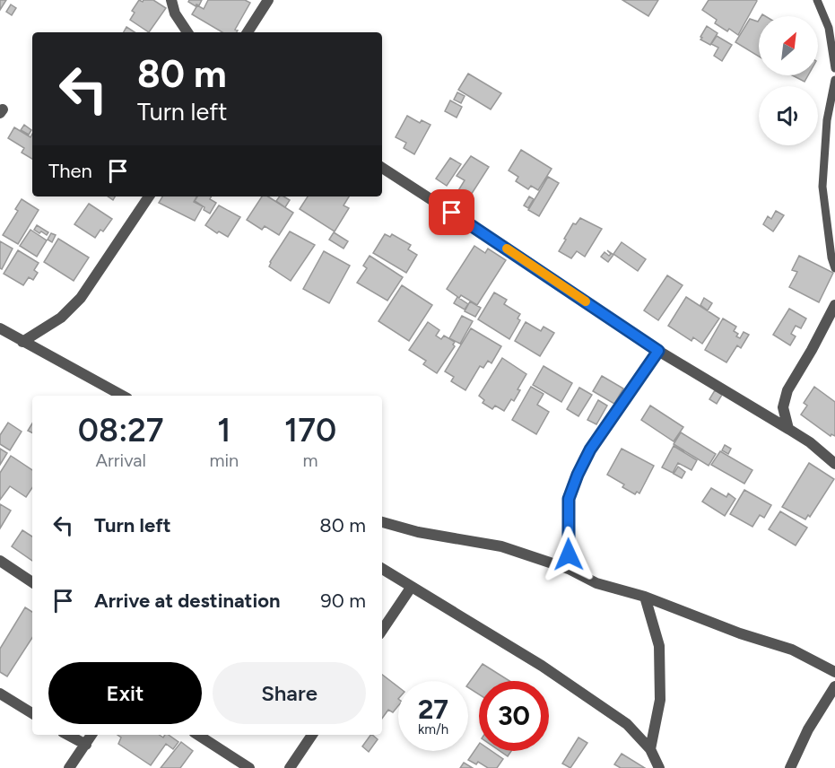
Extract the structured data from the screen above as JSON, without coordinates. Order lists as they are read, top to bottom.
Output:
{
  "north": "top right",
  "page": {
    "turn": ["80 m", "Turn left"],
    "then": "Then",
    "eta": [
      "08:27",
      "Arrival",
      "1",
      "min",
      "170",
      "m"
    ],
    "list": [
      {
        "name": "Turn left",
        "value": "80 m"
      },
      {
        "name": "Arrive at destination",
        "value": "90 m"
      }
    ],
    "buttons": ["Exit", "Share"],
    "speed": "27 km/h",
    "limit": "30"
  }
}
